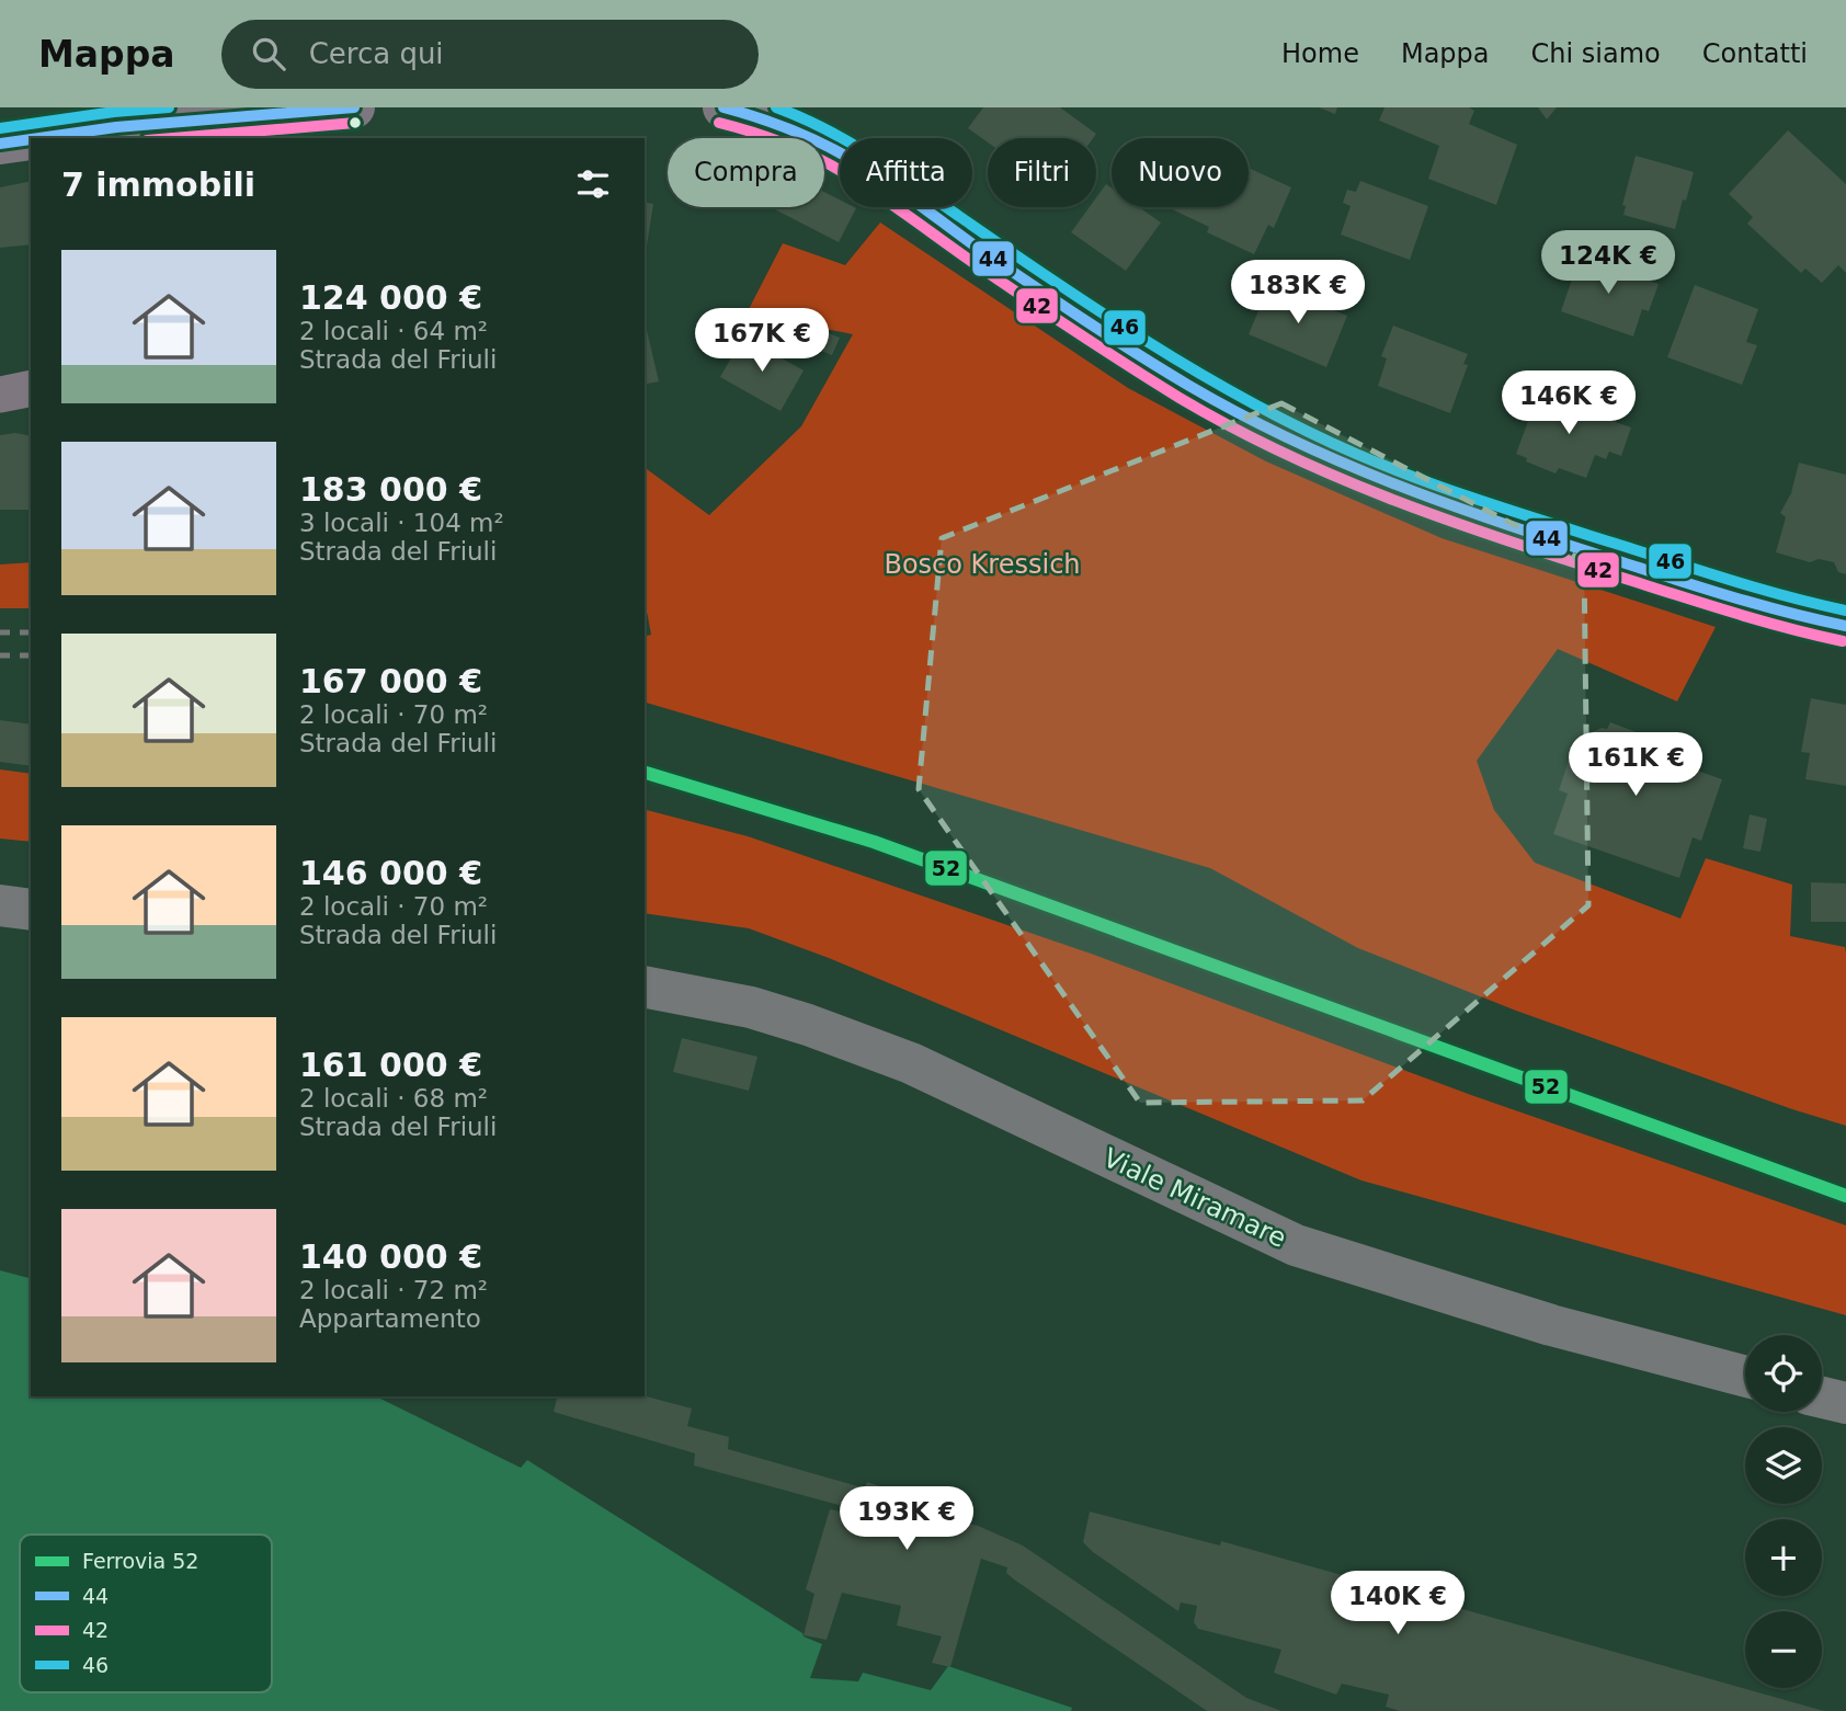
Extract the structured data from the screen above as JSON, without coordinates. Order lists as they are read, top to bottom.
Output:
{
  "streets": {
    "main road": ["Viale Miramare"]
  },
  "parks": ["Bosco Kressich"],
  "lines": [
    "transit line 44",
    "transit line 46",
    "transit line 42",
    "rail line 52"
  ],
  "legend": [
    "Ferrovia 52",
    "44",
    "42",
    "46"
  ],
  "page": {
    "header": "Mappa",
    "search": "Cerca qui",
    "nav": [
      "Home",
      "Mappa",
      "Chi siamo",
      "Contatti"
    ],
    "chip": [
      "Compra",
      "Affitta",
      "Filtri",
      "Nuovo"
    ],
    "heading": "7 immobili",
    "price": [
      "124K €",
      "183K €",
      "167K €",
      "146K €",
      "161K €",
      "193K €",
      "140K €"
    ],
    "list": [
      {
        "name": "124 000 €",
        "note": "2 locali · 64 m² · Strada del Friuli"
      },
      {
        "name": "183 000 €",
        "note": "3 locali · 104 m² · Strada del Friuli"
      },
      {
        "name": "167 000 €",
        "note": "2 locali · 70 m² · Strada del Friuli"
      },
      {
        "name": "146 000 €",
        "note": "2 locali · 70 m² · Strada del Friuli"
      },
      {
        "name": "161 000 €",
        "note": "2 locali · 68 m² · Strada del Friuli"
      },
      {
        "name": "140 000 €",
        "note": "2 locali · 72 m² · Appartamento"
      }
    ],
    "map_buttons": ["+", "−"]
  }
}
